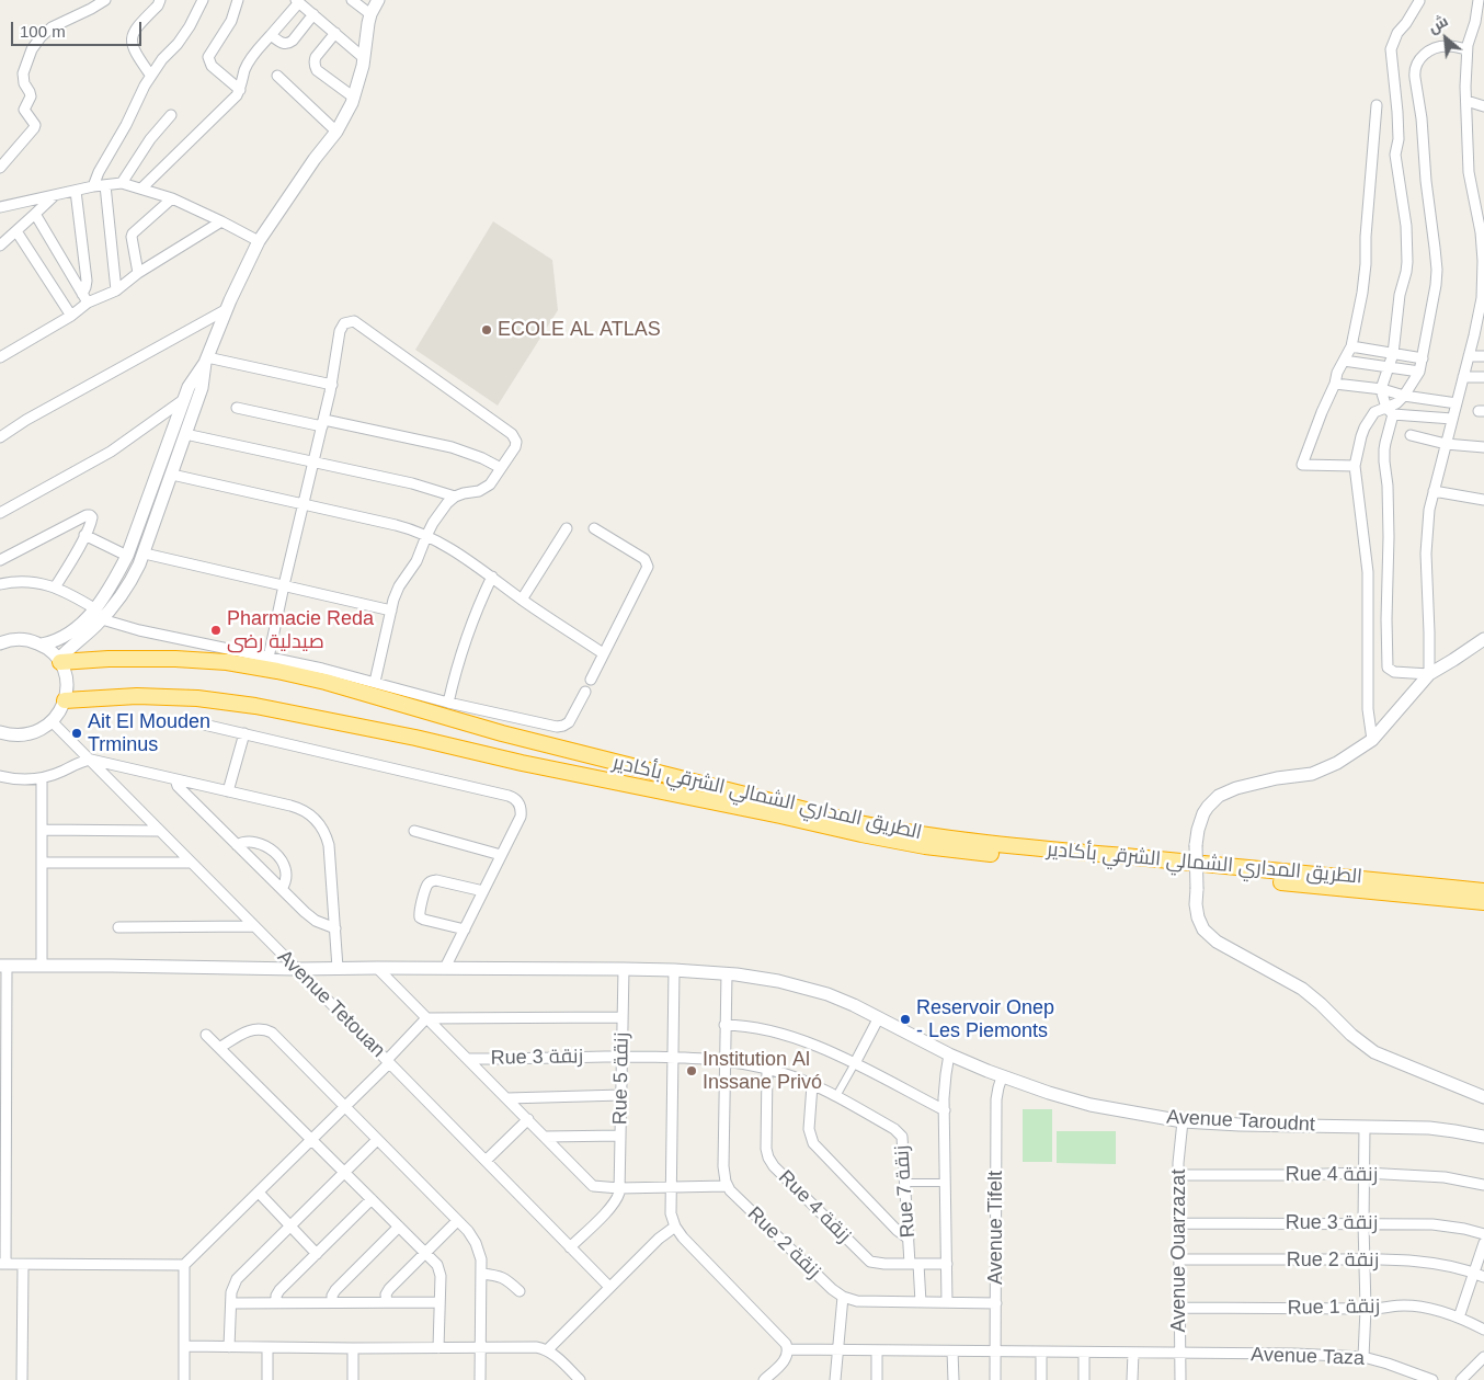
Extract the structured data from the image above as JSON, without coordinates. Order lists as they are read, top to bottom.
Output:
{
  "streets": {
    "highway": ["الطريق المداري الشمالي الشرقي بأكادير"],
    "street": [
      "Avenue Tetouan",
      "Rue 3 زنقة",
      "Rue 5 زنقة",
      "Avenue Taroudnt",
      "Rue 4 زنقة",
      "Rue 7 زنقة",
      "Avenue Tifelt",
      "Rue 2 زنقة",
      "Avenue Ouarzazat",
      "Rue 1 زنقة",
      "Avenue Taza"
    ]
  },
  "crossings": [
    ["Avenue Tetouan", "Avenue Taroudnt"],
    ["Rue 3 زنقة", "Rue 5 زنقة"],
    ["Rue 3 زنقة", "Rue 7 زنقة"],
    ["Rue 3 زنقة", "Avenue Ouarzazat"],
    ["Rue 5 زنقة", "Avenue Taroudnt"],
    ["Avenue Taroudnt", "Avenue Tifelt"],
    ["Avenue Taroudnt", "Avenue Ouarzazat"],
    ["Rue 4 زنقة", "Rue 7 زنقة"],
    ["Rue 4 زنقة", "Avenue Ouarzazat"],
    ["Avenue Tifelt", "Avenue Taza"],
    ["Rue 2 زنقة", "Avenue Ouarzazat"],
    ["Avenue Ouarzazat", "Rue 1 زنقة"],
    ["Avenue Ouarzazat", "Avenue Taza"]
  ],
  "places": [
    "ECOLE AL ATLAS",
    "Pharmacie Reda صيدلية رضى",
    "Ait El Mouden Trminus",
    "Reservoir Onep - Les Piemonts",
    "Institution Al Inssane Privó"
  ],
  "scale_bar": "100 m",
  "north": "top left"
}
